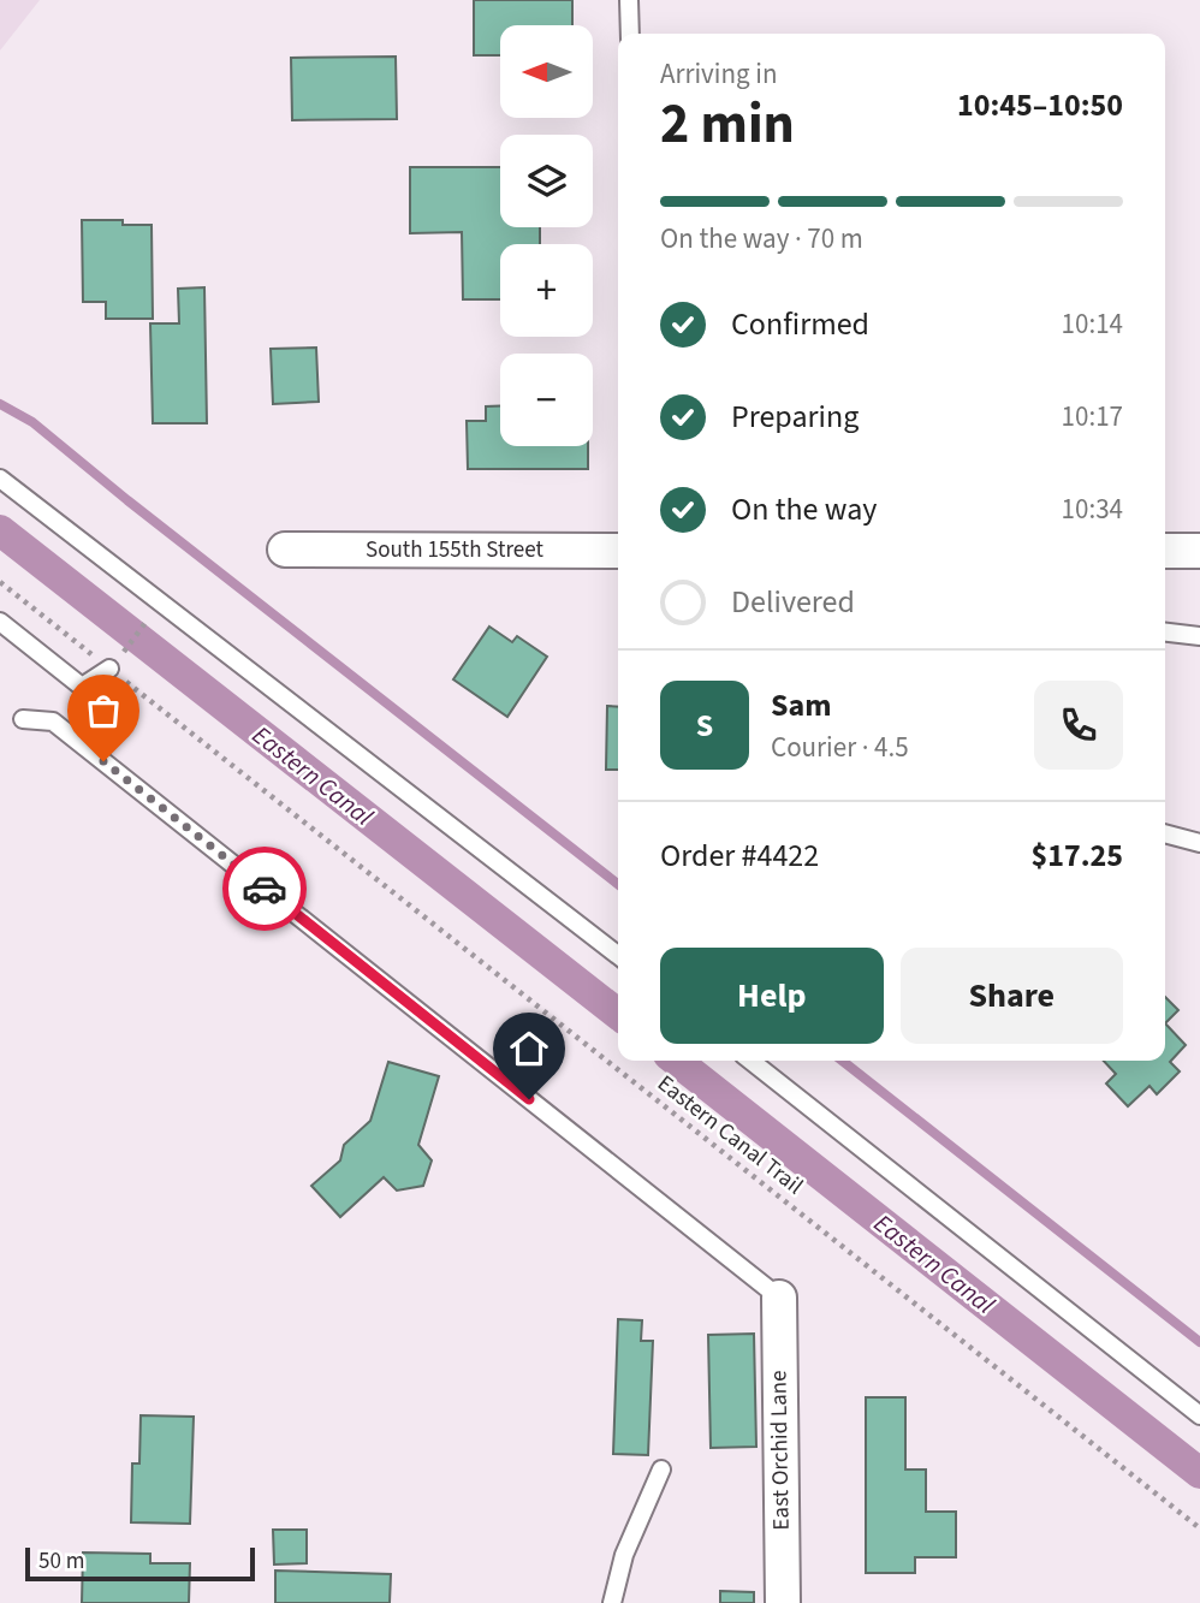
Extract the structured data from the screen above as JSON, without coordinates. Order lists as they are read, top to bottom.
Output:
{
  "streets": {
    "street": ["South 155th Street", "East Orchid Lane"],
    "path": ["Eastern Canal Trail"]
  },
  "water": ["Eastern Canal"],
  "scale_bar": "50 m",
  "north": "left",
  "page": {
    "map_buttons": ["+", "−"],
    "heading": ["2 min", "Arriving in", "10:45–10:50"],
    "panel": [
      "Sam",
      "Courier · 4.5",
      "Order #4422",
      "$17.25"
    ],
    "bar": "On the way · 70 m",
    "list": [
      ["Confirmed", "10:14"],
      ["Preparing", "10:17"],
      ["On the way", "10:34"],
      "Delivered"
    ],
    "round": "S",
    "buttons": ["Help", "Share"],
    "scale": "50 m"
  }
}
